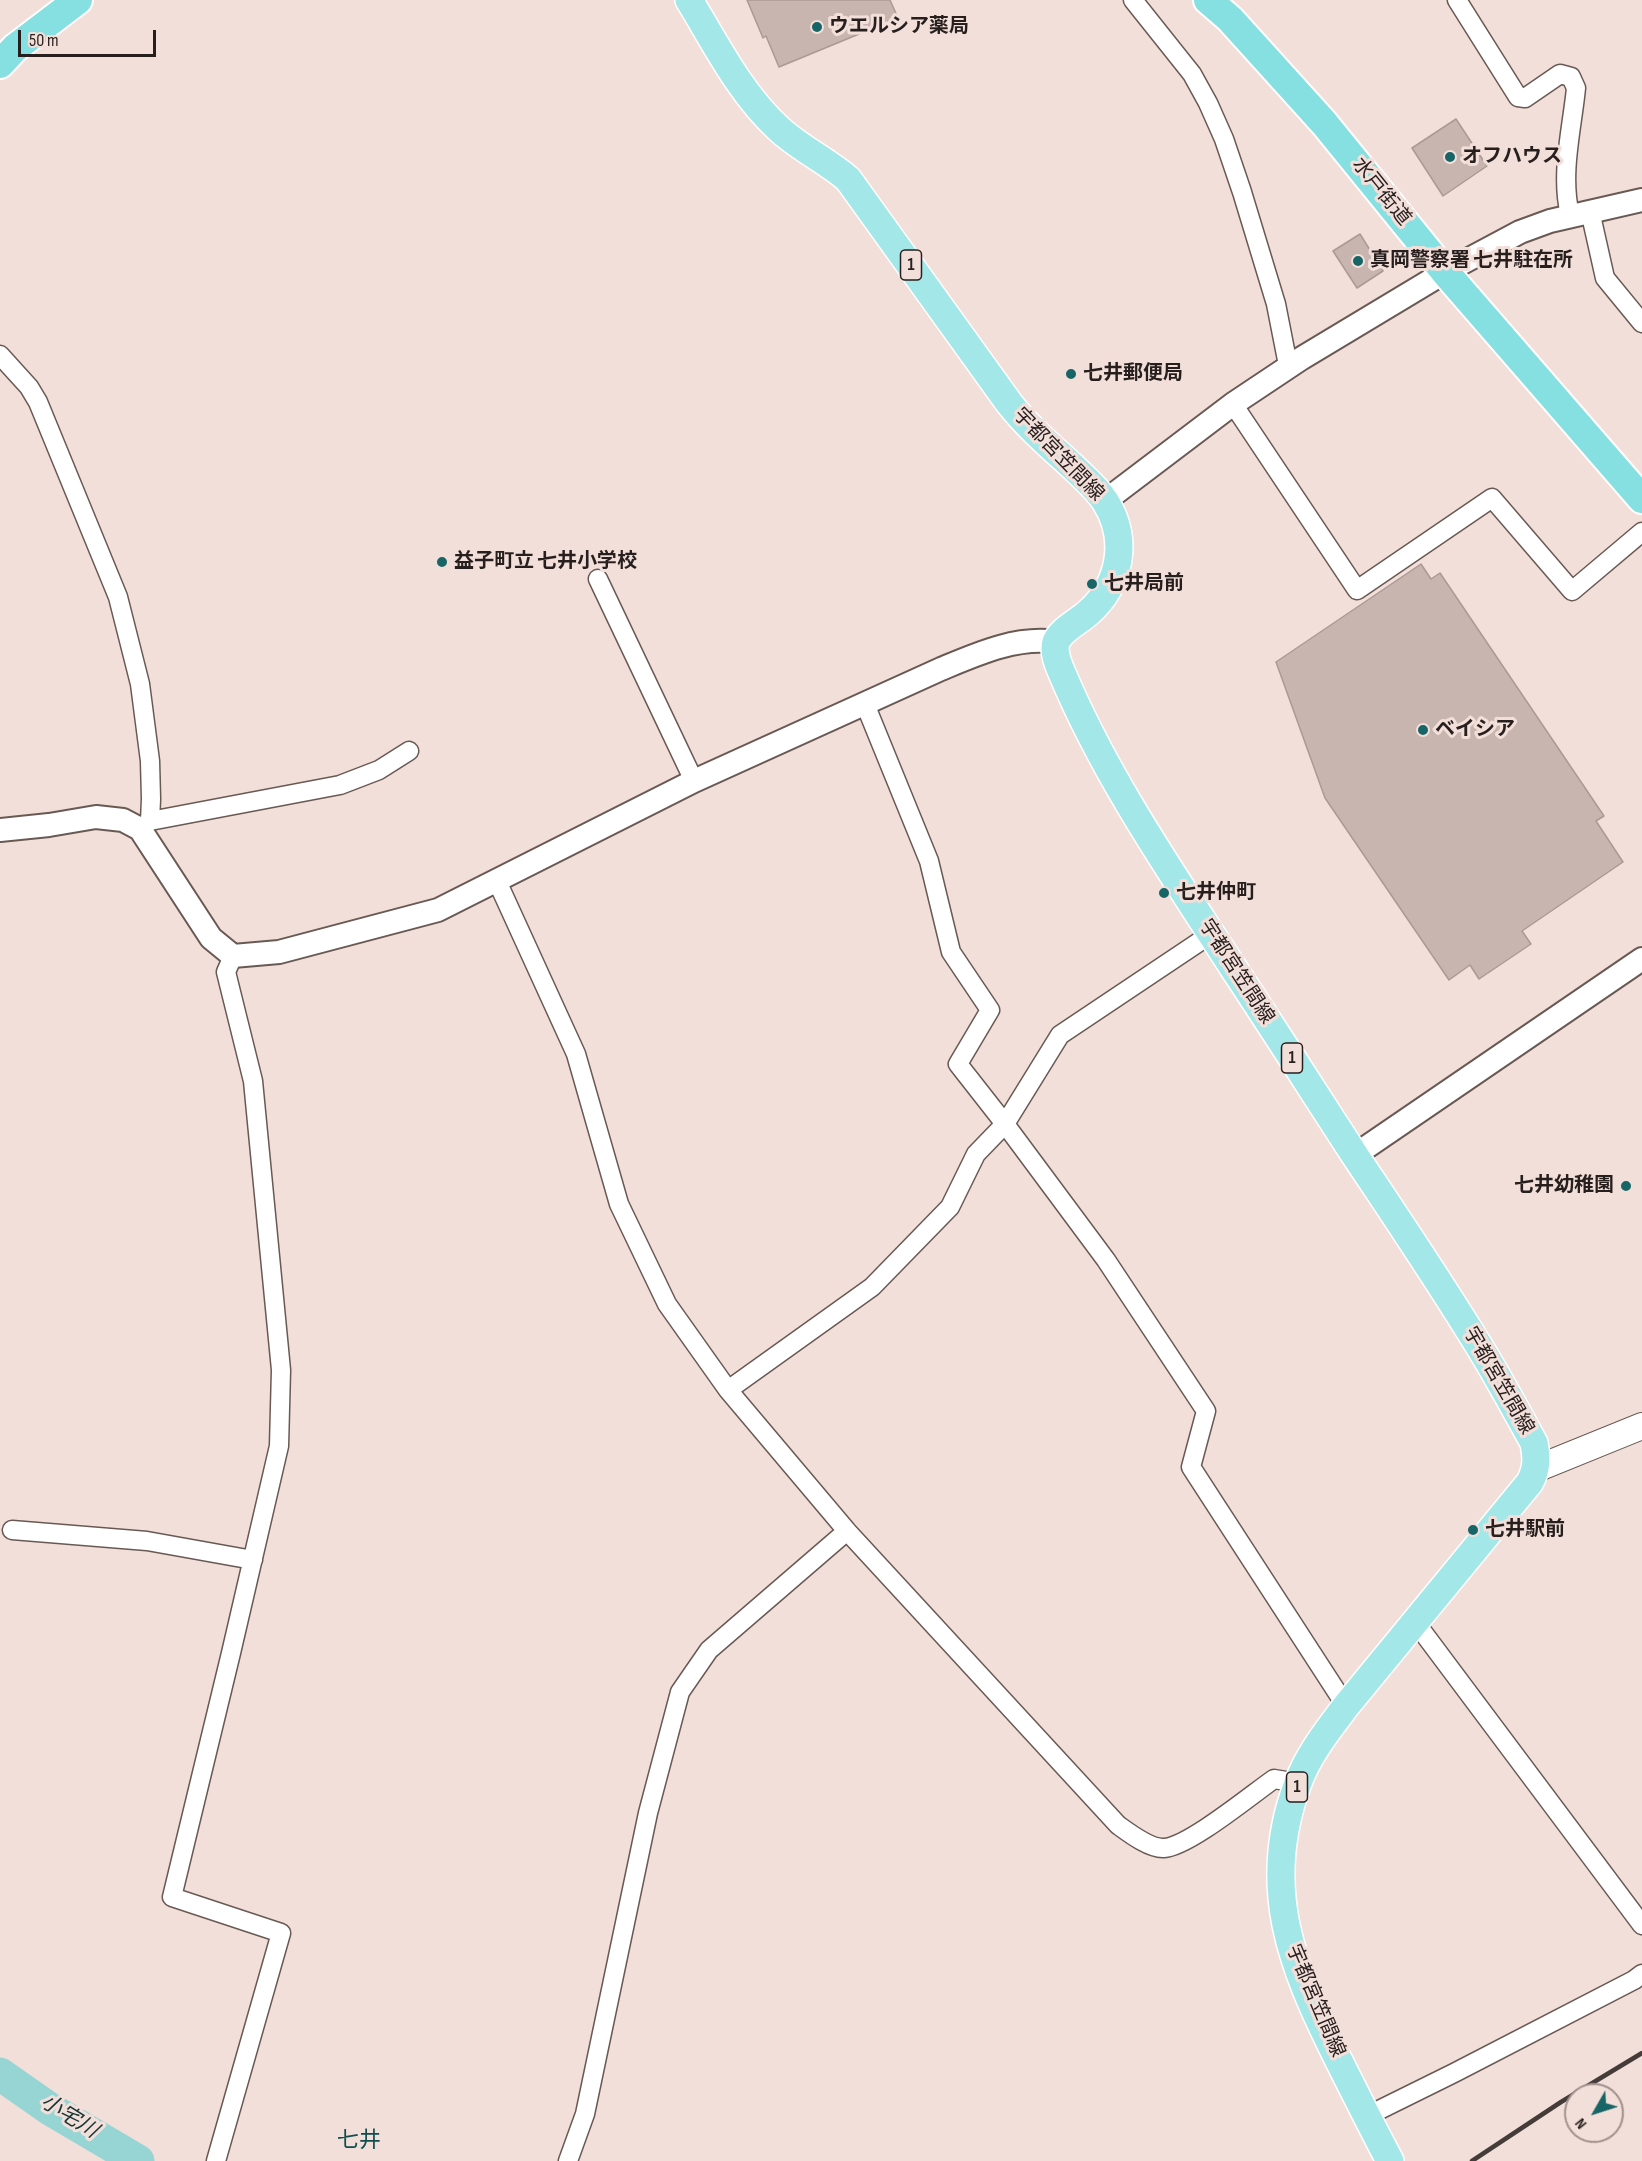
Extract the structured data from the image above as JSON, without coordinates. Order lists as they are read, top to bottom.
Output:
{
  "streets": {
    "highway": ["水戸街道"],
    "main road": ["1", "宇都宮笠間線"]
  },
  "districts": ["七井"],
  "water": ["小宅川"],
  "places": [
    "ウエルシア薬局",
    "オフハウス",
    "真岡警察署 七井駐在所",
    "七井郵便局",
    "益子町立 七井小学校",
    "七井局前",
    "ベイシア",
    "七井仲町",
    "七井幼稚園",
    "七井駅前"
  ],
  "scale_bar": "50 m",
  "north": "bottom left"
}
